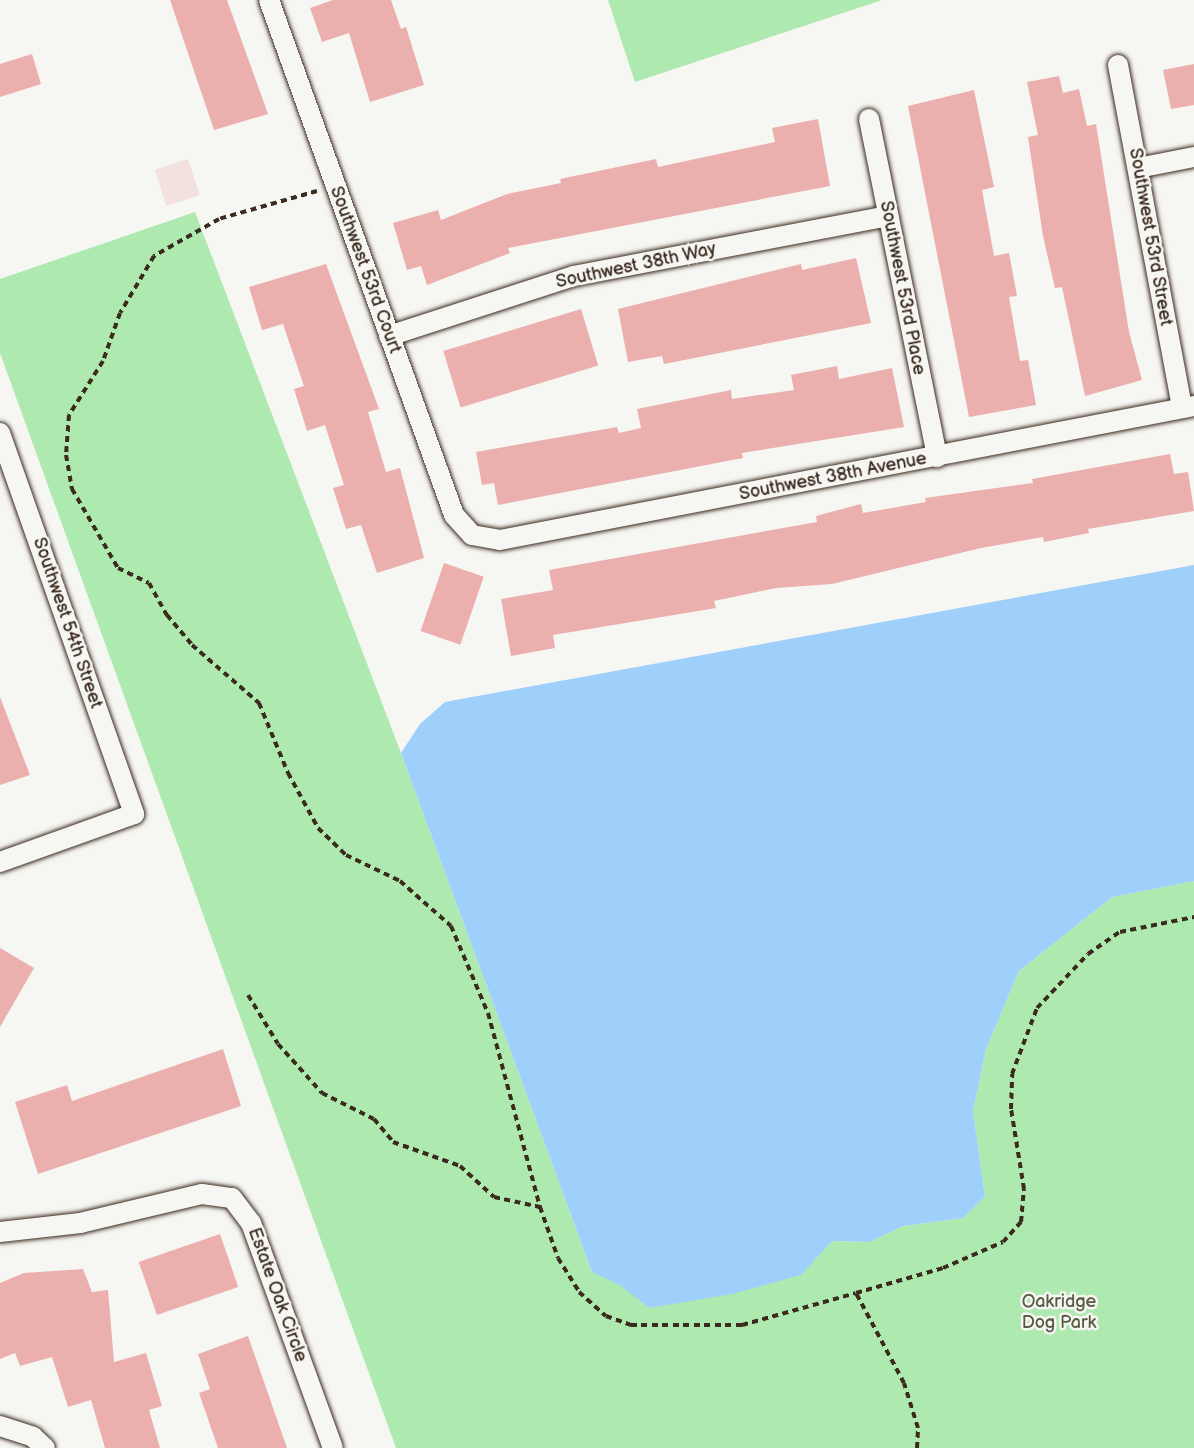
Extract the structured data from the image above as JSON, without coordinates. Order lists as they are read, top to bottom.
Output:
{
  "streets": {
    "street": [
      "Southwest 53rd Street",
      "Southwest 38th Way",
      "Southwest 53rd Court",
      "Southwest 53rd Place",
      "Southwest 38th Avenue",
      "Southwest 54th Street",
      "Estate Oak Circle"
    ]
  },
  "crossings": [
    ["Southwest 53rd Street", "Southwest 38th Avenue"],
    ["Southwest 38th Way", "Southwest 53rd Court"],
    ["Southwest 38th Way", "Southwest 53rd Place"],
    ["Southwest 53rd Court", "Southwest 38th Avenue"],
    ["Southwest 53rd Place", "Southwest 38th Avenue"]
  ],
  "parks": ["Oakridge Dog Park"]
}
